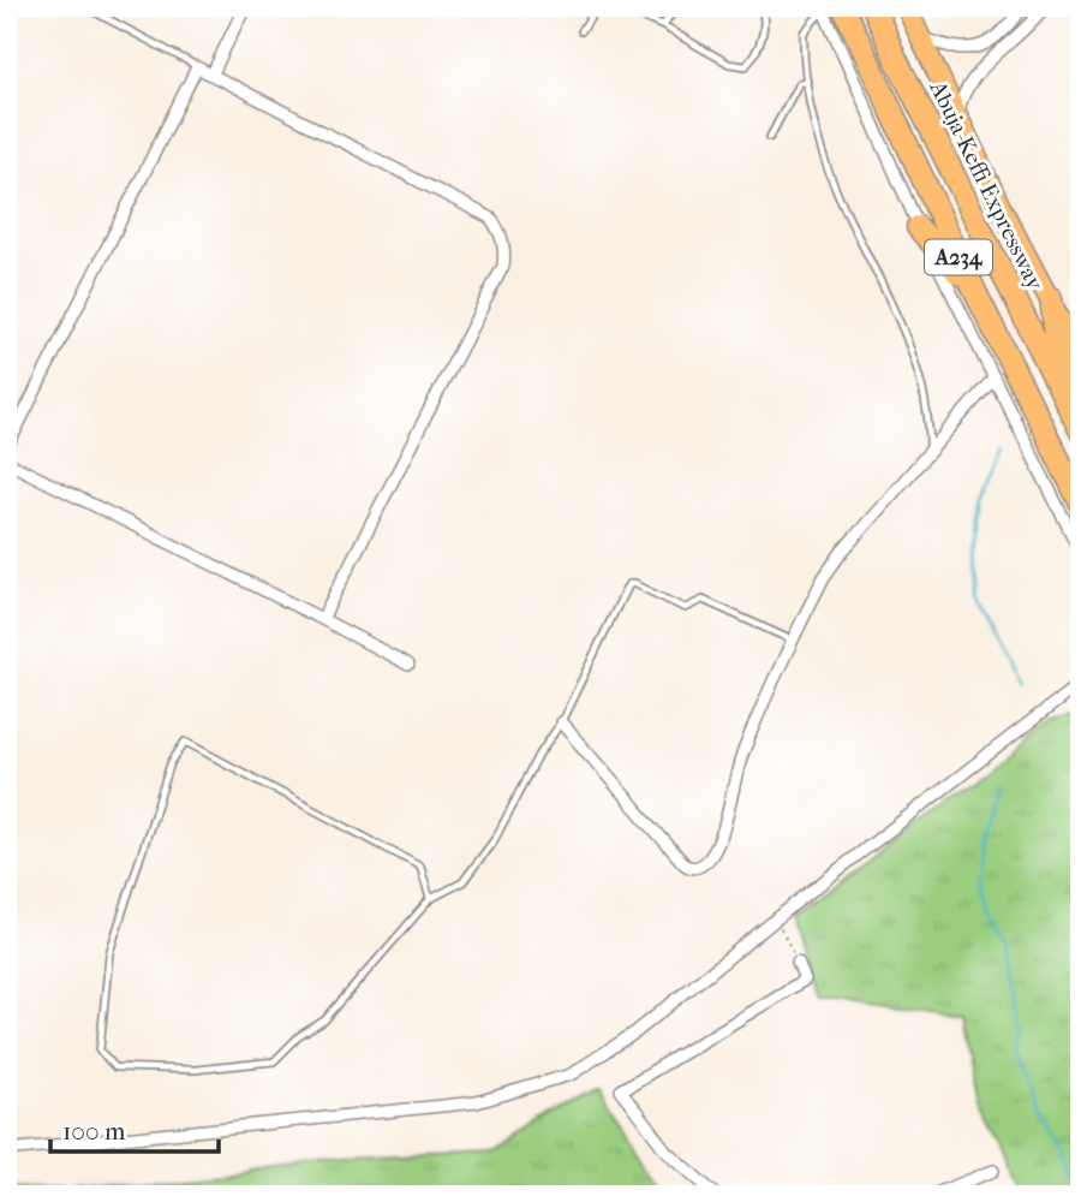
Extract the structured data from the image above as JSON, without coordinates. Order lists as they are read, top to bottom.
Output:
{
  "streets": {
    "highway": ["Abuja-Keffi Expressway", "A234"]
  },
  "scale_bar": "100 m"
}
